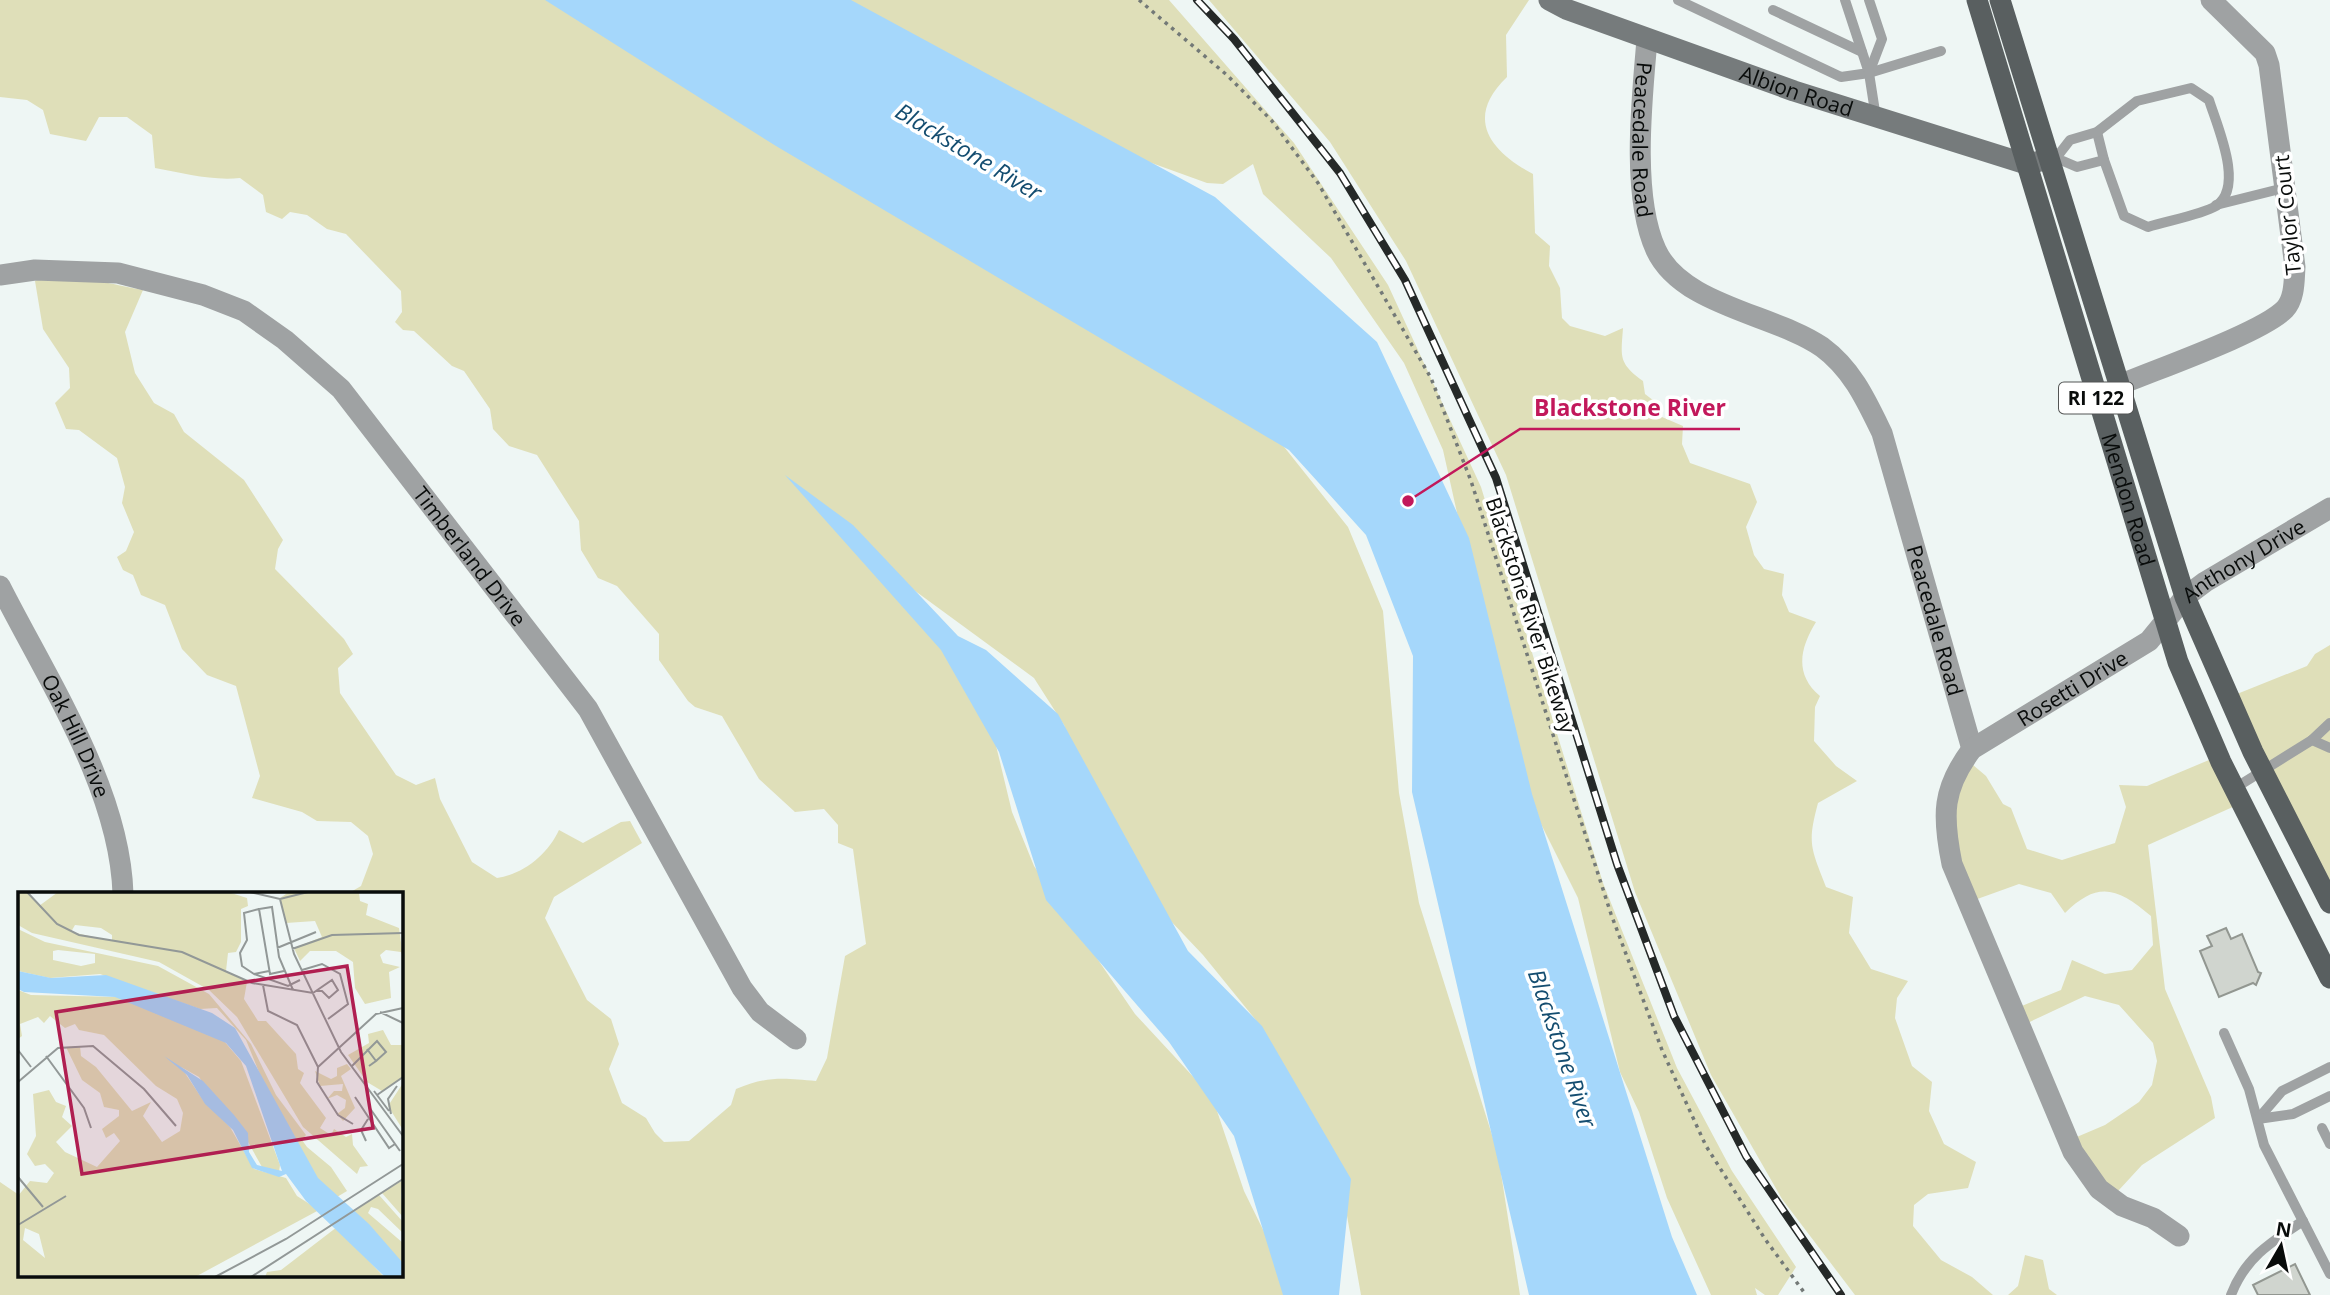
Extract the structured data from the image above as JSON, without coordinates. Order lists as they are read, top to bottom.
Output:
{
  "streets": {
    "main road": ["RI 122", "Mendon Road"],
    "street": [
      "Albion Road",
      "Peacedale Road",
      "Taylor Court",
      "Timberland Drive",
      "Anthony Drive",
      "Rosetti Drive",
      "Oak Hill Drive"
    ],
    "path": ["Blackstone River Bikeway"]
  },
  "crossings": [
    ["Albion Road", "Peacedale Road"],
    ["Albion Road", "Mendon Road"],
    ["Peacedale Road", "Rosetti Drive"],
    ["Taylor Court", "Mendon Road"],
    ["Mendon Road", "Anthony Drive"],
    ["Mendon Road", "Rosetti Drive"],
    ["Anthony Drive", "Rosetti Drive"]
  ],
  "water": ["Blackstone River"],
  "places": ["Blackstone River"],
  "north": "top"
}
